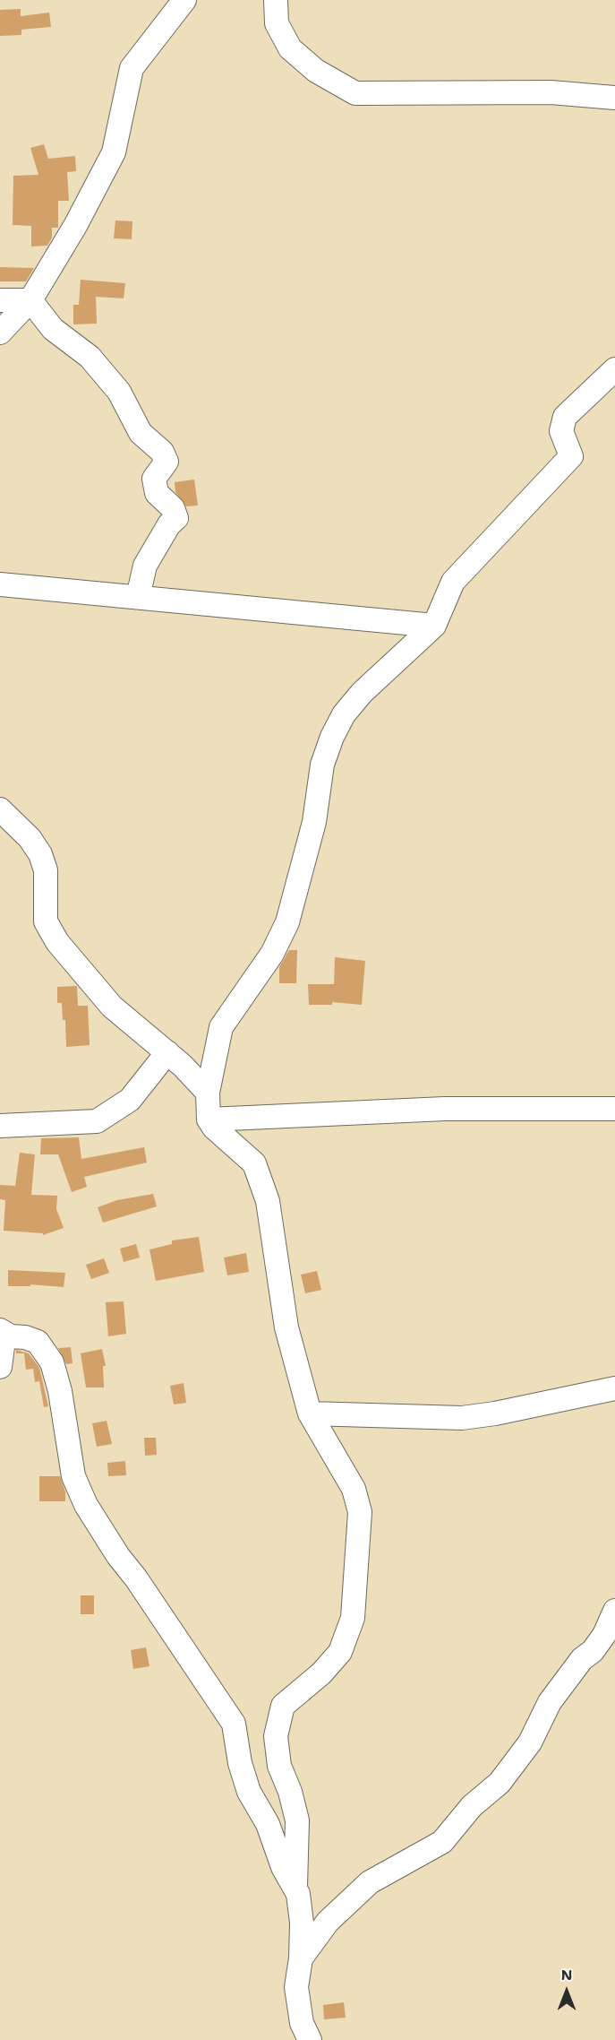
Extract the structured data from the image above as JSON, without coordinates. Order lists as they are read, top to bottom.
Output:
{
  "north": "top"
}
